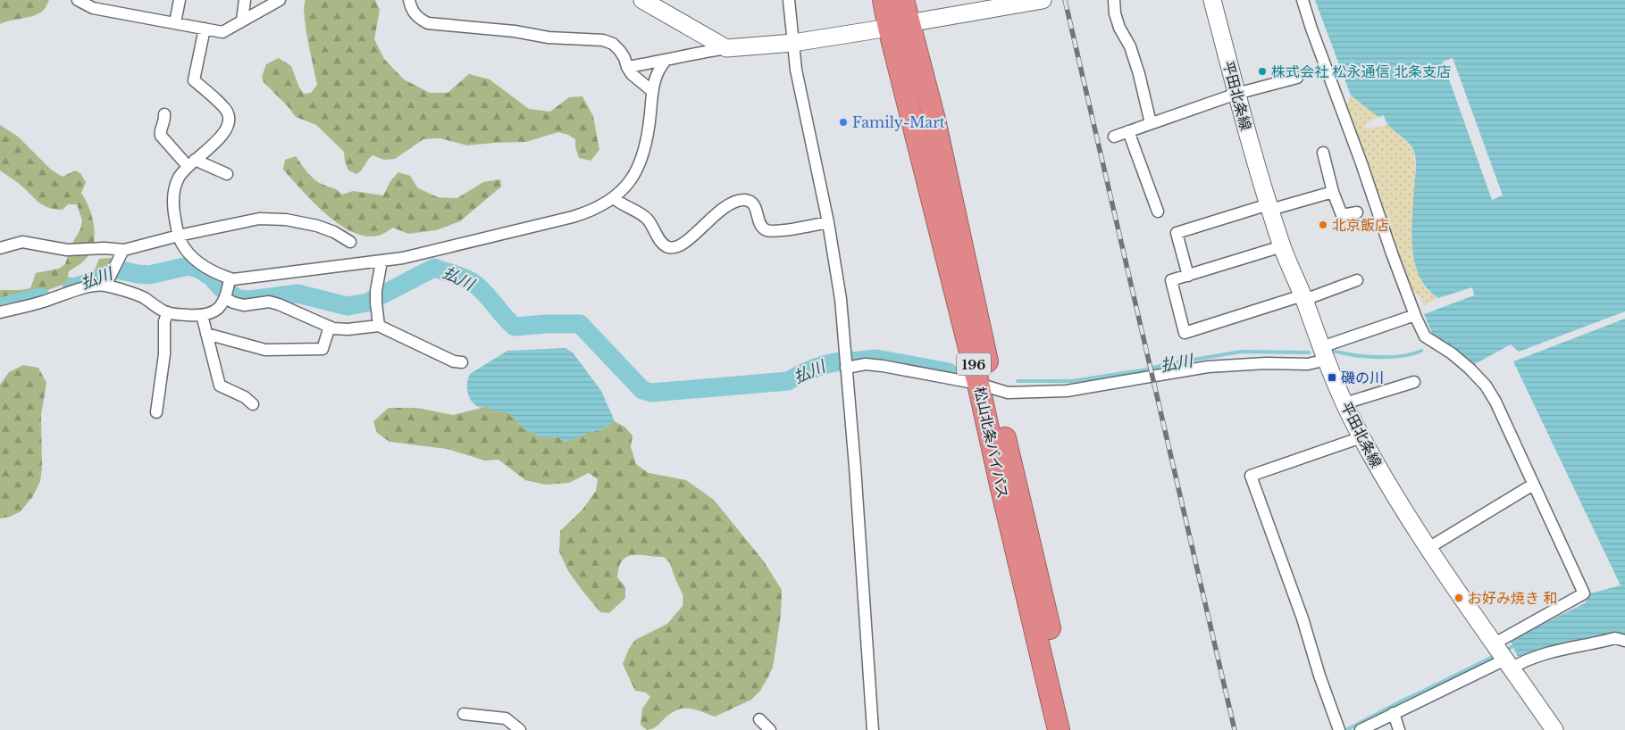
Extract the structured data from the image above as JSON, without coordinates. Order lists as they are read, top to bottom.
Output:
{
  "streets": {
    "highway": ["196", "松山北条バイパス"],
    "main road": ["平田北条線"]
  },
  "water": ["払川"],
  "places": {
    "other": [
      "株式会社 松永通信 北条支店",
      "Family-Mart",
      "北京飯店",
      "お好み焼き 和"
    ],
    "transit": ["磯の川"]
  }
}
